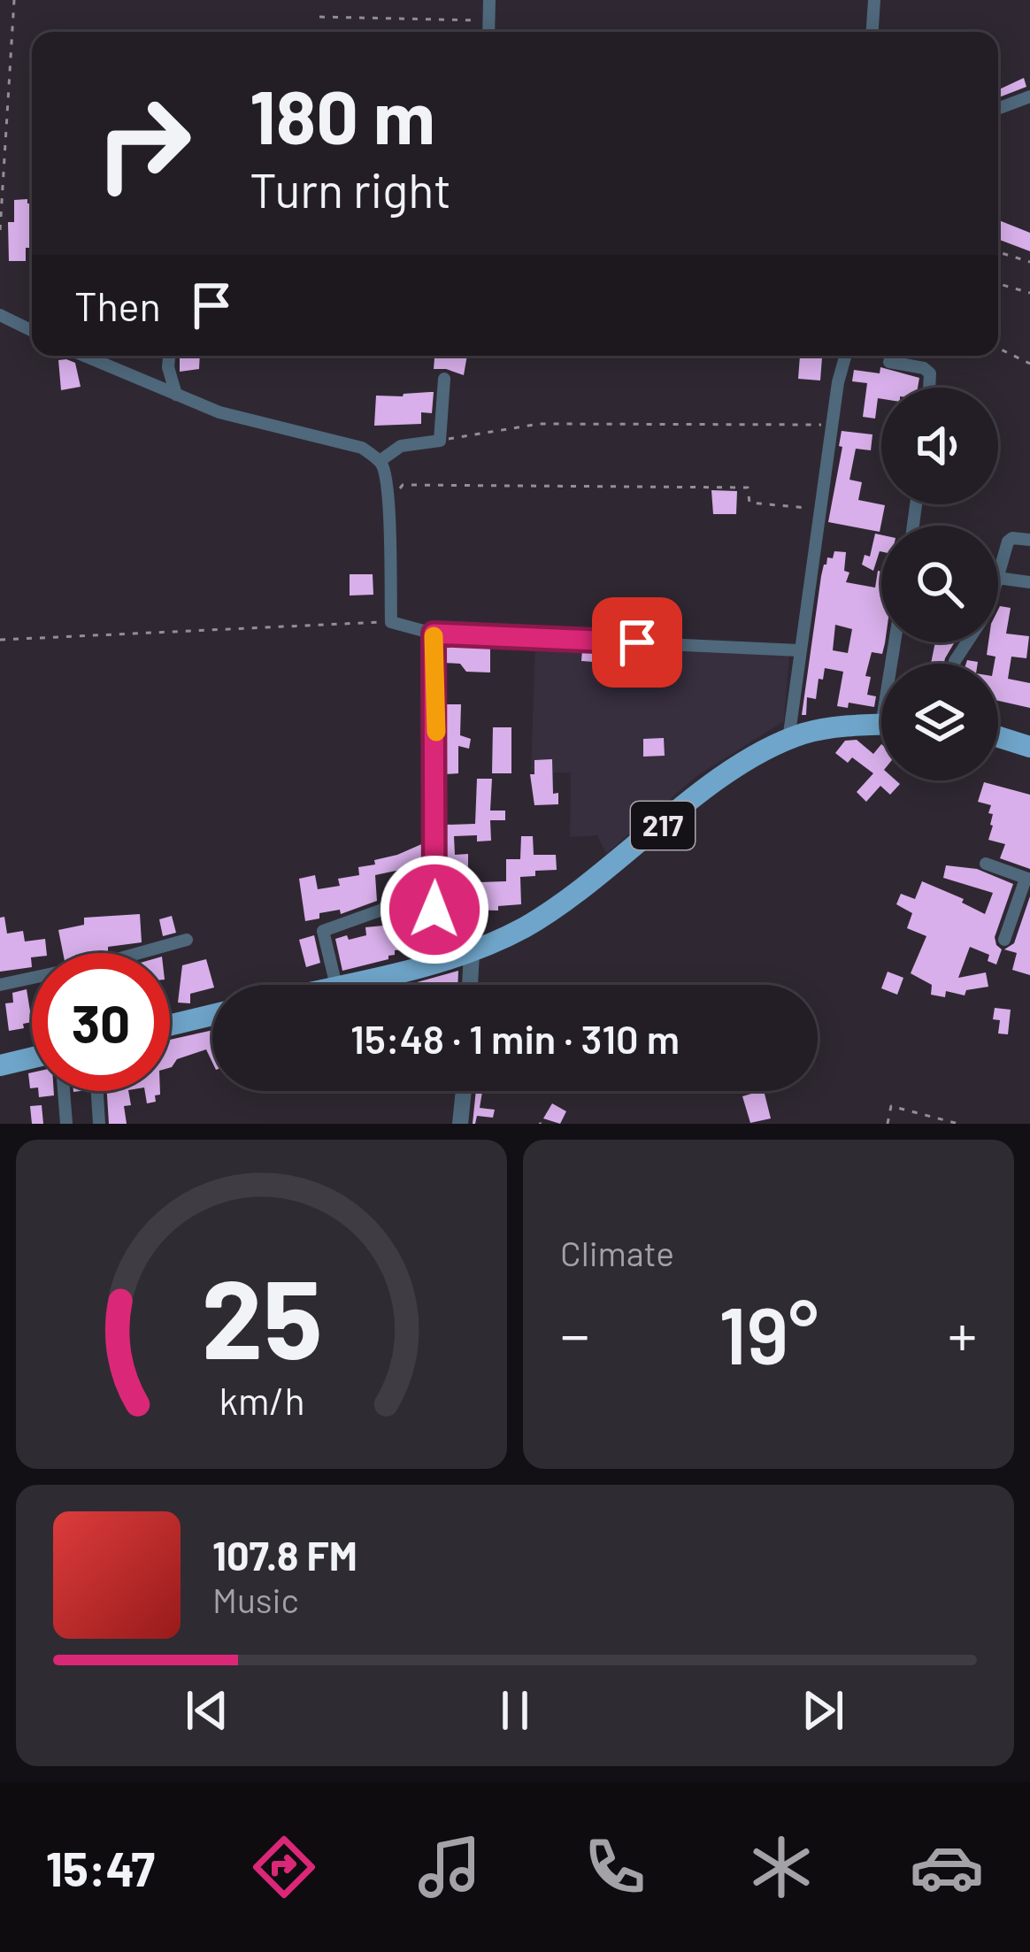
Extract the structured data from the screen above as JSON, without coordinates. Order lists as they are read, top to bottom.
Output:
{
  "streets": {
    "main road": ["217"]
  },
  "page": {
    "turn": ["180 m", "Turn right"],
    "then": "Then",
    "limit": "30",
    "trip": "15:48 · 1 min · 310 m",
    "tile": "Climate",
    "heat": ["−", "19°", "+"],
    "song": ["107.8 FM", "Music"],
    "tabs": "15:47",
    "gauge": ["25", "km/h"]
  }
}
